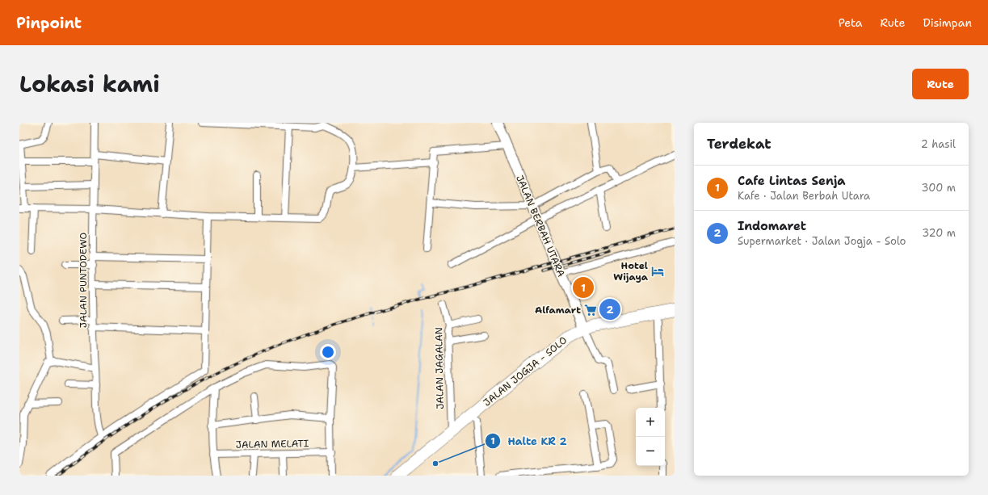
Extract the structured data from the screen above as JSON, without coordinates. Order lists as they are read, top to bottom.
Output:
{
  "streets": {
    "highway": ["JALAN JOGJA - SOLO"],
    "main road": ["JALAN BERBAH UTARA"],
    "street": ["JALAN PUNTODEWO", "JALAN JAGALAN", "JALAN MELATI"]
  },
  "crossings": [
    ["JALAN BERBAH UTARA", "JALAN JOGJA - SOLO"],
    ["JALAN JAGALAN", "JALAN JOGJA - SOLO"]
  ],
  "places": {
    "hotel": ["Hotel Wijaya"],
    "supermarket": ["Alfamart"],
    "other": ["Halte KR 2"]
  },
  "page": {
    "header": "Pinpoint",
    "nav": ["Peta", "Rute", "Disimpan"],
    "title": "Lokasi kami",
    "buttons": "Rute",
    "heading": ["Terdekat", "2 hasil"],
    "list": [
      {
        "mark": "1",
        "name": "Cafe Lintas Senja",
        "note": "Kafe · Jalan Berbah Utara",
        "value": "300 m"
      },
      {
        "mark": "2",
        "name": "Indomaret",
        "note": "Supermarket · Jalan Jogja - Solo",
        "value": "320 m"
      }
    ],
    "pins": ["1", "2"],
    "map_buttons": ["+", "−"]
  }
}
